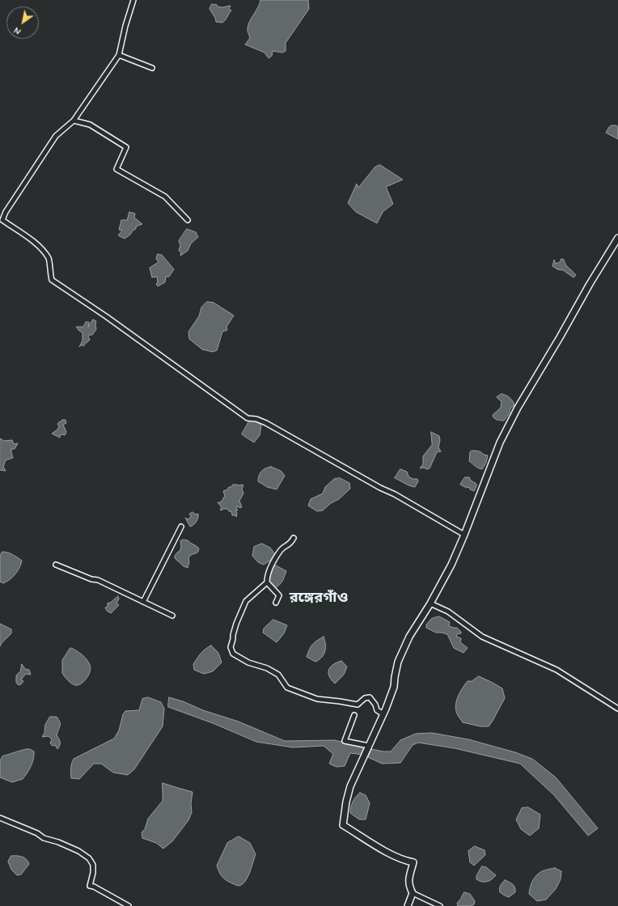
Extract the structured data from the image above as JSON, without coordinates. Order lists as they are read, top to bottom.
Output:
{
  "districts": ["রঙ্গেরগাঁও"],
  "north": "bottom left"
}
